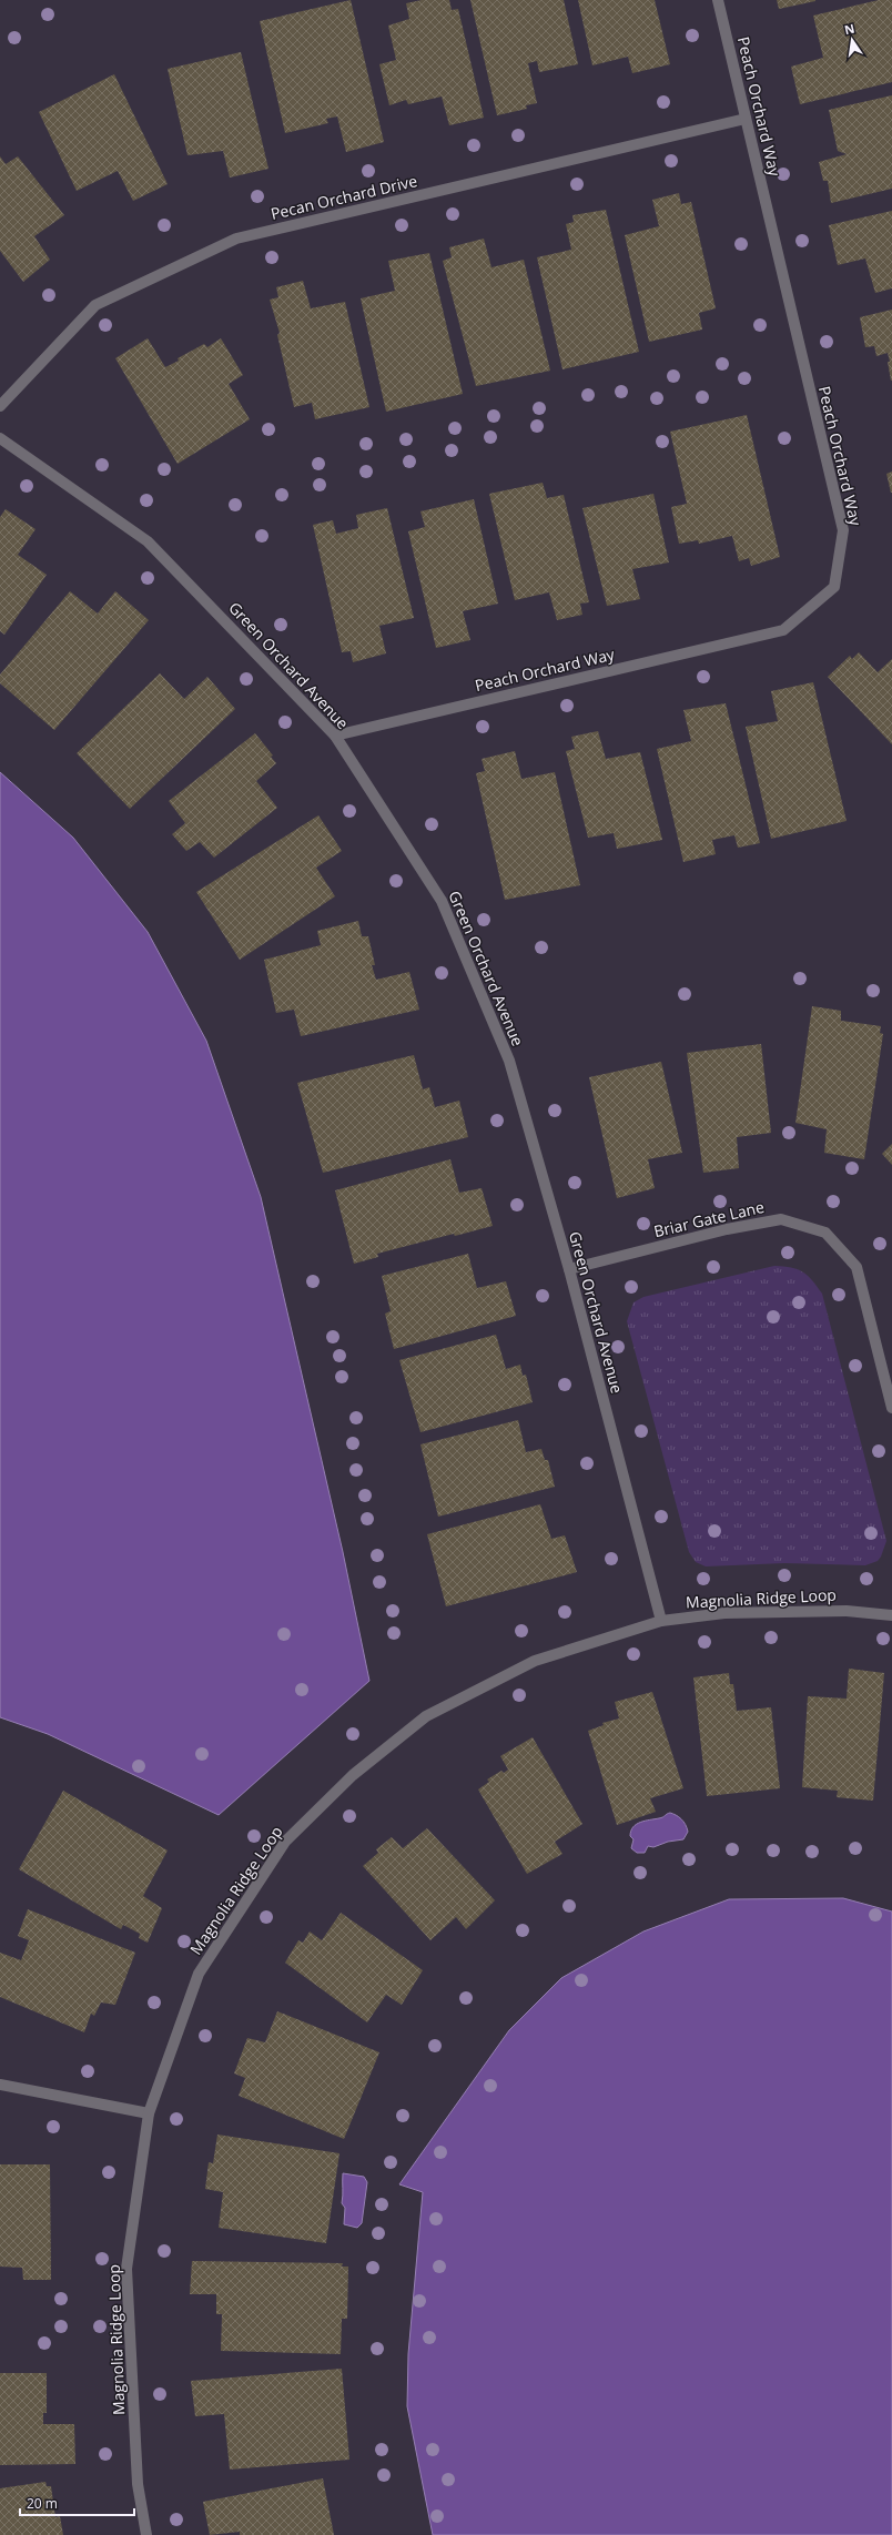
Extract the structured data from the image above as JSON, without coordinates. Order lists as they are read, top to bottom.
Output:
{
  "streets": {
    "street": [
      "Peach Orchard Way",
      "Pecan Orchard Drive",
      "Green Orchard Avenue",
      "Briar Gate Lane",
      "Magnolia Ridge Loop"
    ]
  },
  "crossings": [
    ["Peach Orchard Way", "Pecan Orchard Drive"],
    ["Peach Orchard Way", "Green Orchard Avenue"],
    ["Green Orchard Avenue", "Briar Gate Lane"],
    ["Green Orchard Avenue", "Magnolia Ridge Loop"]
  ],
  "scale_bar": "20 m",
  "north": "top"
}
